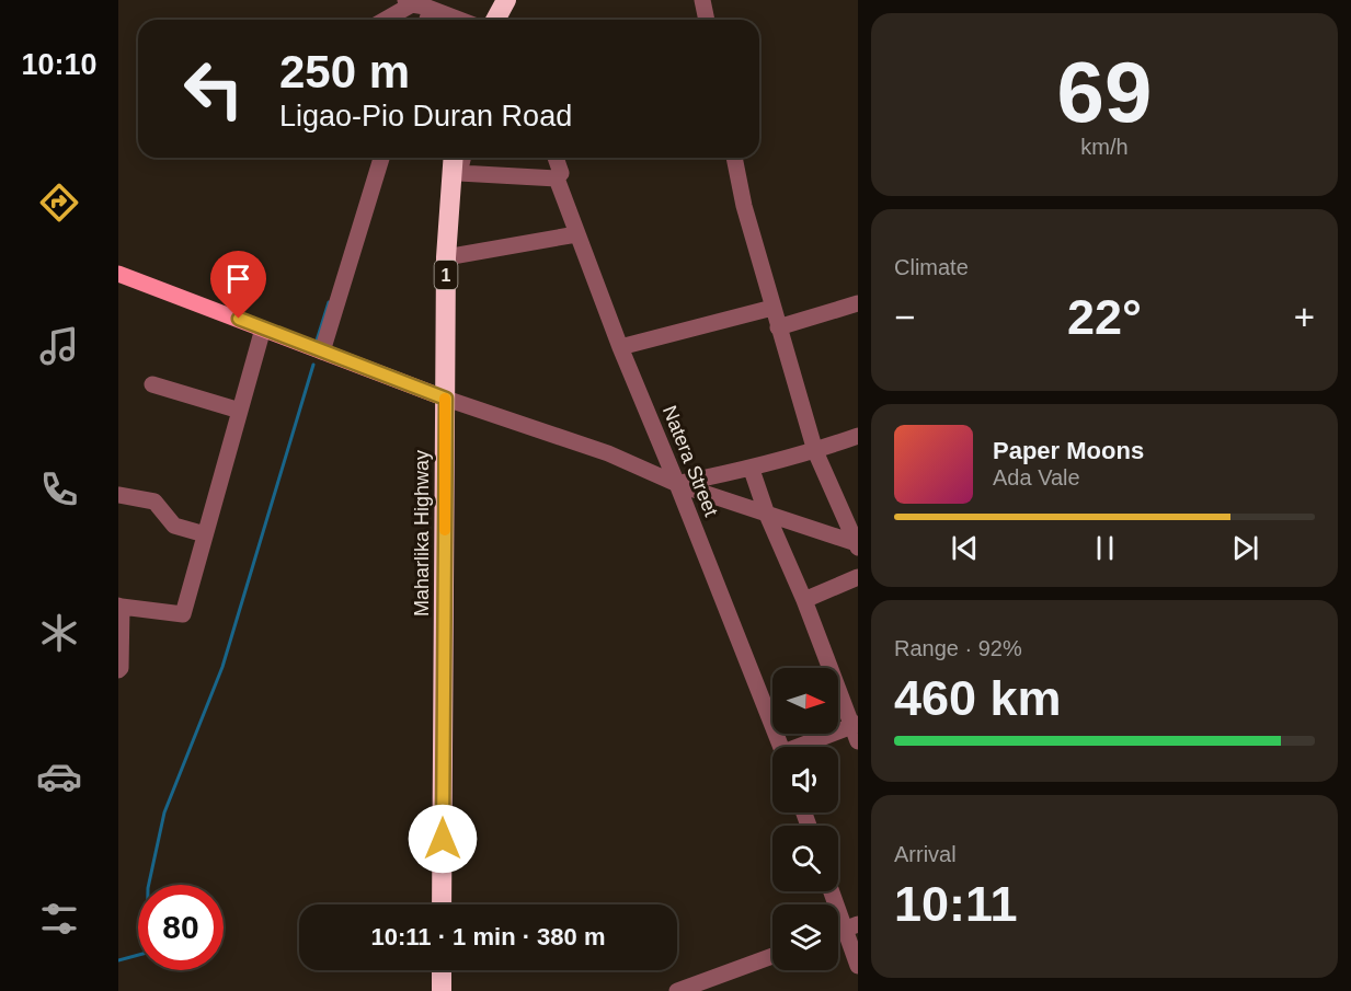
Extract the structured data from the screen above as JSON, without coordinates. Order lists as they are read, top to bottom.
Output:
{
  "streets": {
    "highway": ["1", "Maharlika Highway"],
    "street": ["Natera Street"]
  },
  "north": "right",
  "page": {
    "tabs": "10:10",
    "tile": [
      ["69", "km/h"],
      "Climate",
      ["Range · 92%", "460 km"],
      ["Arrival", "10:11"]
    ],
    "turn": ["250 m", "Ligao-Pio Duran Road"],
    "heat": ["−", "22°", "+"],
    "song": ["Paper Moons", "Ada Vale"],
    "limit": "80",
    "trip": "10:11 · 1 min · 380 m"
  }
}
